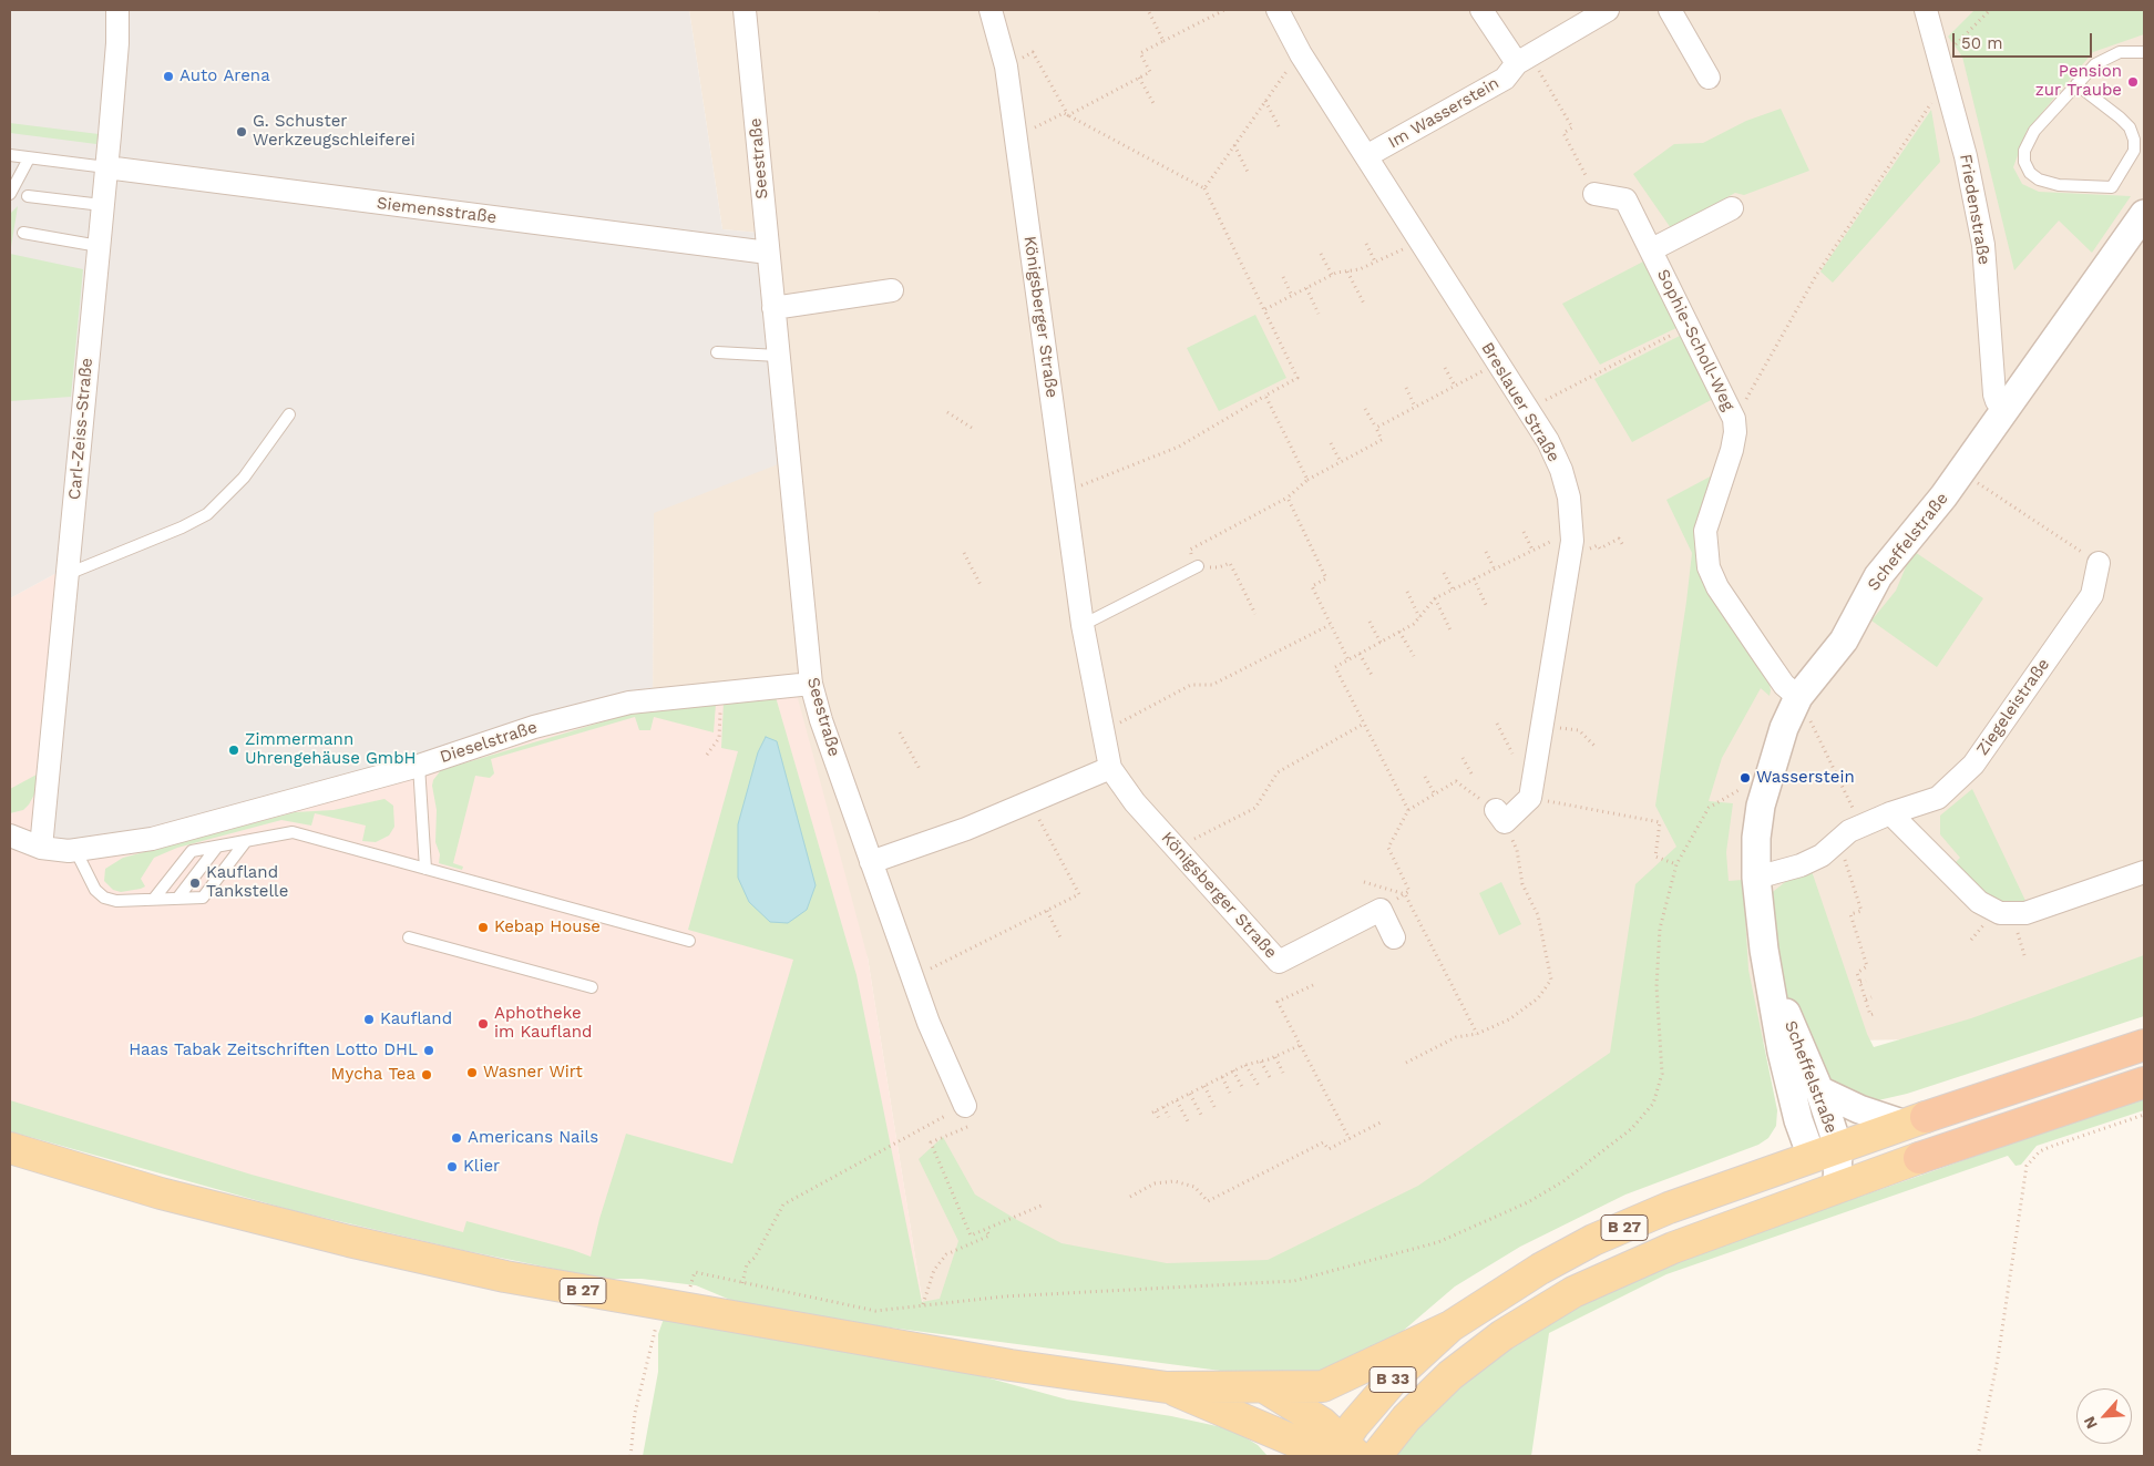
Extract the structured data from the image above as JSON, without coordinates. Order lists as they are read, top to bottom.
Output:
{
  "streets": {
    "highway": ["B 27"],
    "main road": ["B 33"],
    "street": [
      "Im Wasserstein",
      "Seestraße",
      "Friedenstraße",
      "Siemensstraße",
      "Königsberger Straße",
      "Sophie-Scholl-Weg",
      "Breslauer Straße",
      "Carl-Zeiss-Straße",
      "Scheffelstraße",
      "Ziegeleistraße",
      "Dieselstraße"
    ]
  },
  "crossings": [
    ["Im Wasserstein", "Breslauer Straße"],
    ["Seestraße", "Siemensstraße"],
    ["Seestraße", "Dieselstraße"],
    ["Friedenstraße", "Scheffelstraße"],
    ["Siemensstraße", "Carl-Zeiss-Straße"],
    ["Sophie-Scholl-Weg", "Scheffelstraße"],
    ["Carl-Zeiss-Straße", "Dieselstraße"],
    ["Scheffelstraße", "Ziegeleistraße"],
    ["Scheffelstraße", "B 27"],
    ["B 27", "B 33"]
  ],
  "places": [
    "Auto Arena",
    "Pension zur Traube",
    "G. Schuster Werkzeugschleiferei",
    "Zimmermann Uhrengehäuse GmbH",
    "Wasserstein",
    "Kaufland Tankstelle",
    "Kebap House",
    "Kaufland",
    "Aphotheke im Kaufland",
    "Haas Tabak Zeitschriften Lotto DHL",
    "Wasner Wirt",
    "Mycha Tea",
    "Americans Nails",
    "Klier"
  ],
  "scale_bar": "50 m",
  "north": "bottom left"
}
